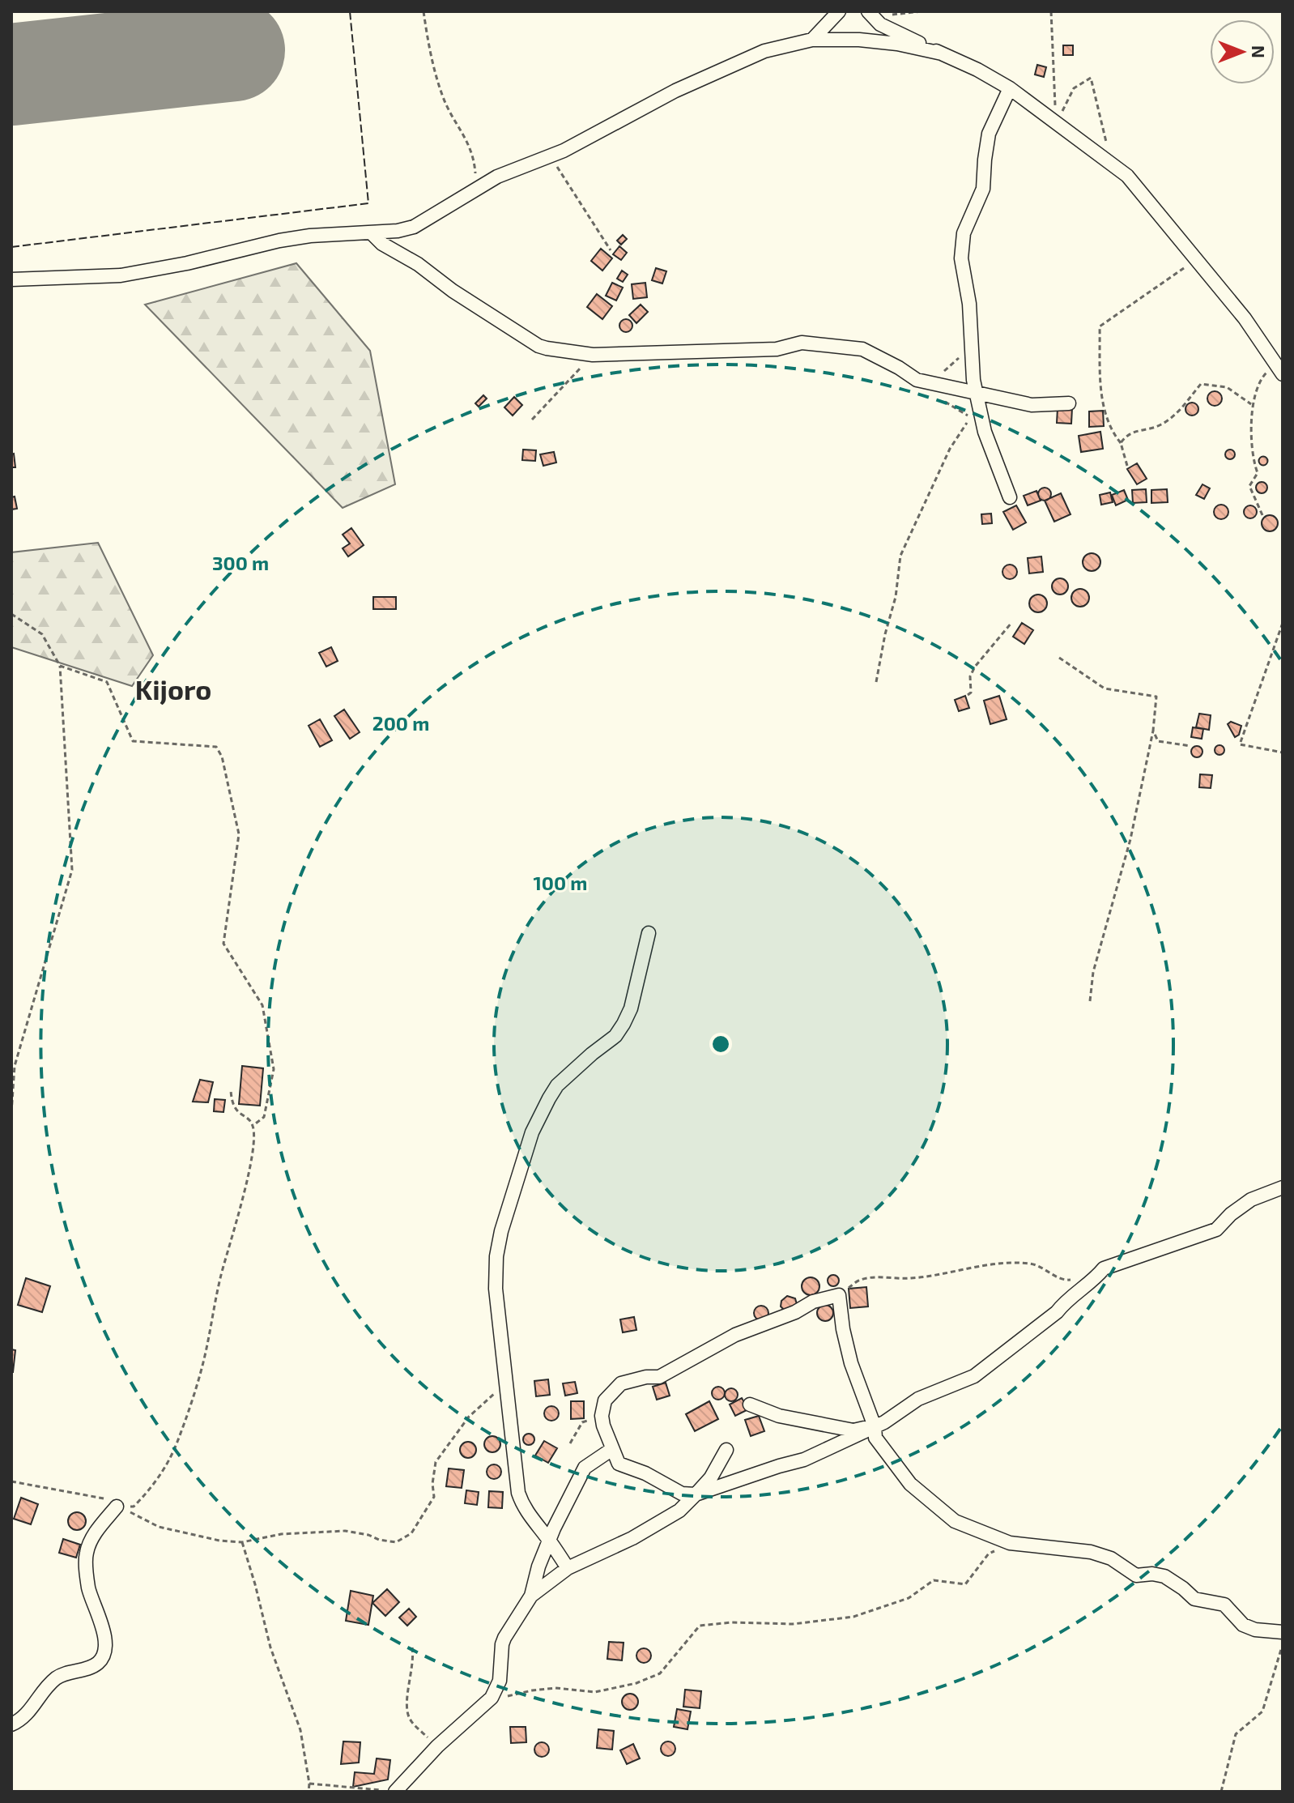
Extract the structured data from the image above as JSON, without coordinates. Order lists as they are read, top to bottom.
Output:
{
  "districts": ["Kijoro"],
  "north": "right",
  "rings": ["300 m", "200 m", "100 m"]
}
